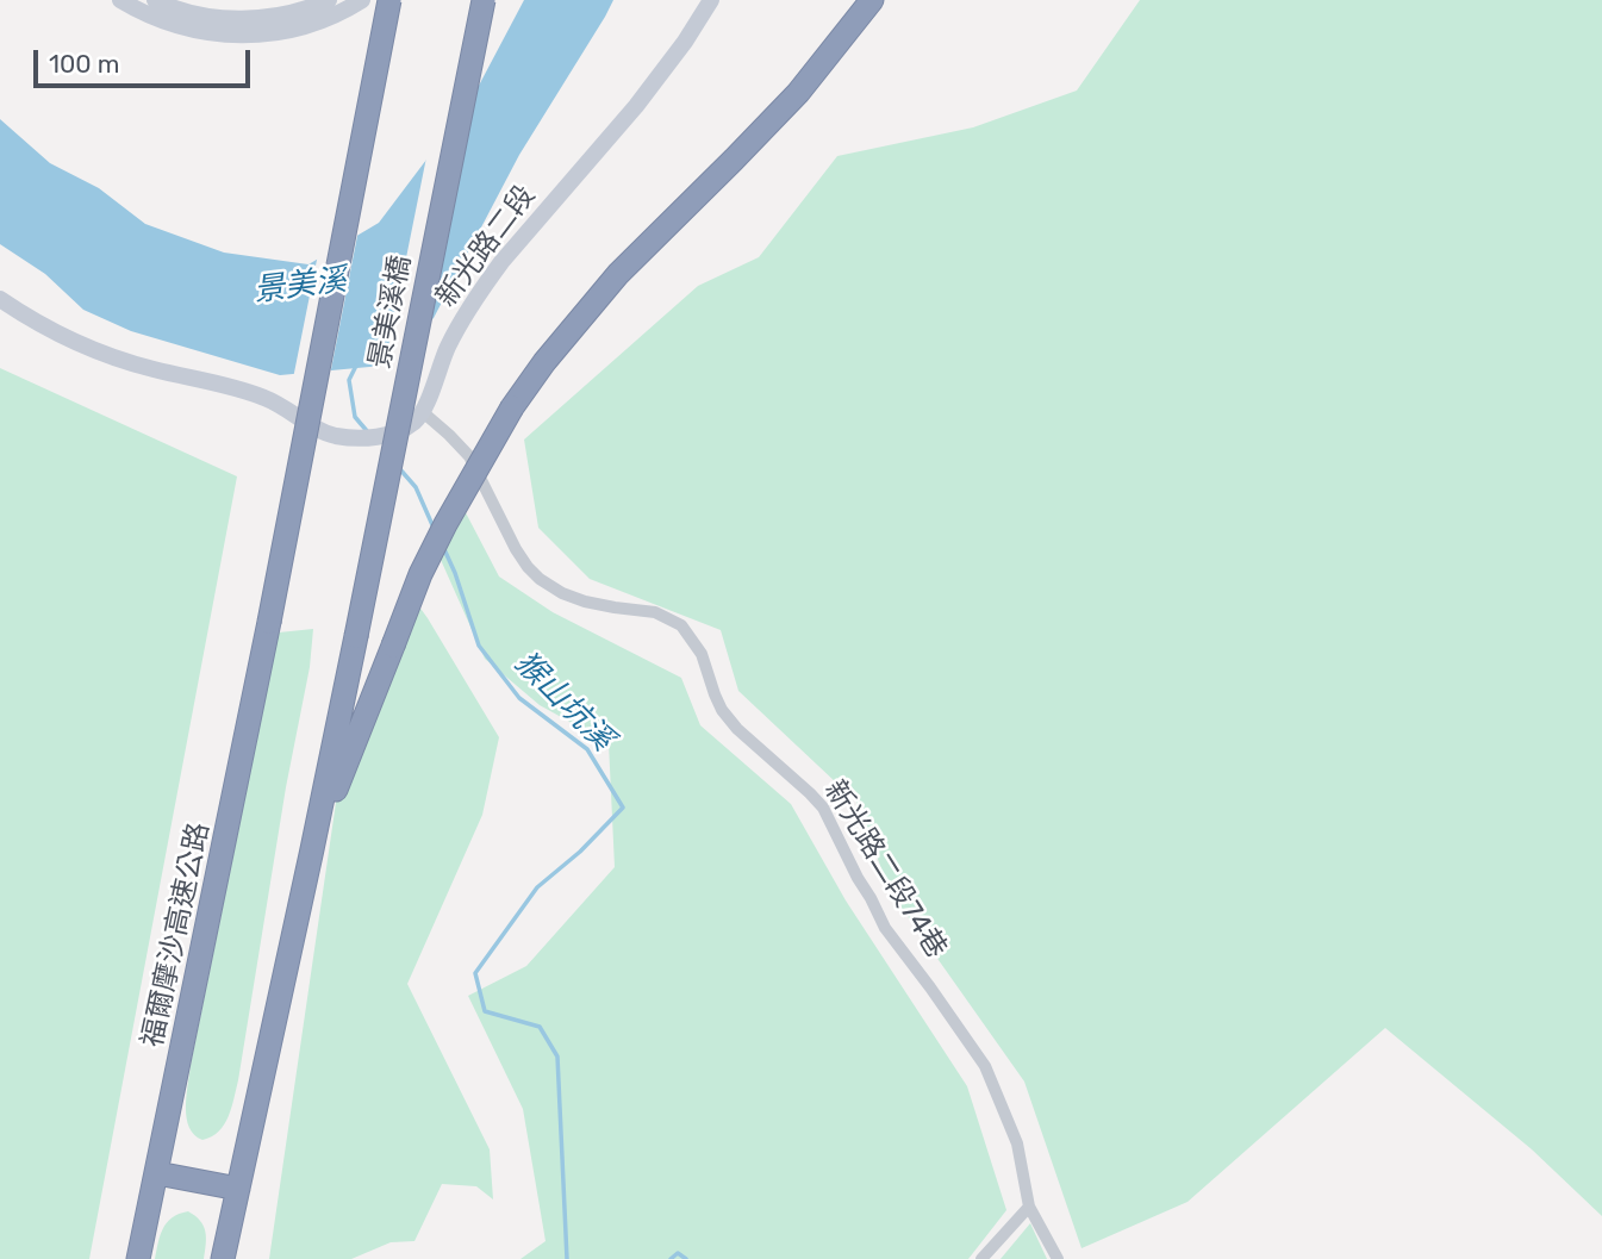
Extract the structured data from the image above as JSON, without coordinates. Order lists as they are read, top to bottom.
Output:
{
  "streets": {
    "highway": ["景美溪橋", "福爾摩沙高速公路"],
    "street": ["新光路二段", "新光路二段74巷"]
  },
  "crossings": [
    ["新光路二段", "新光路二段74巷"],
    ["景美溪橋", "福爾摩沙高速公路"]
  ],
  "water": ["景美溪", "猴山坑溪"],
  "scale_bar": "100 m"
}
